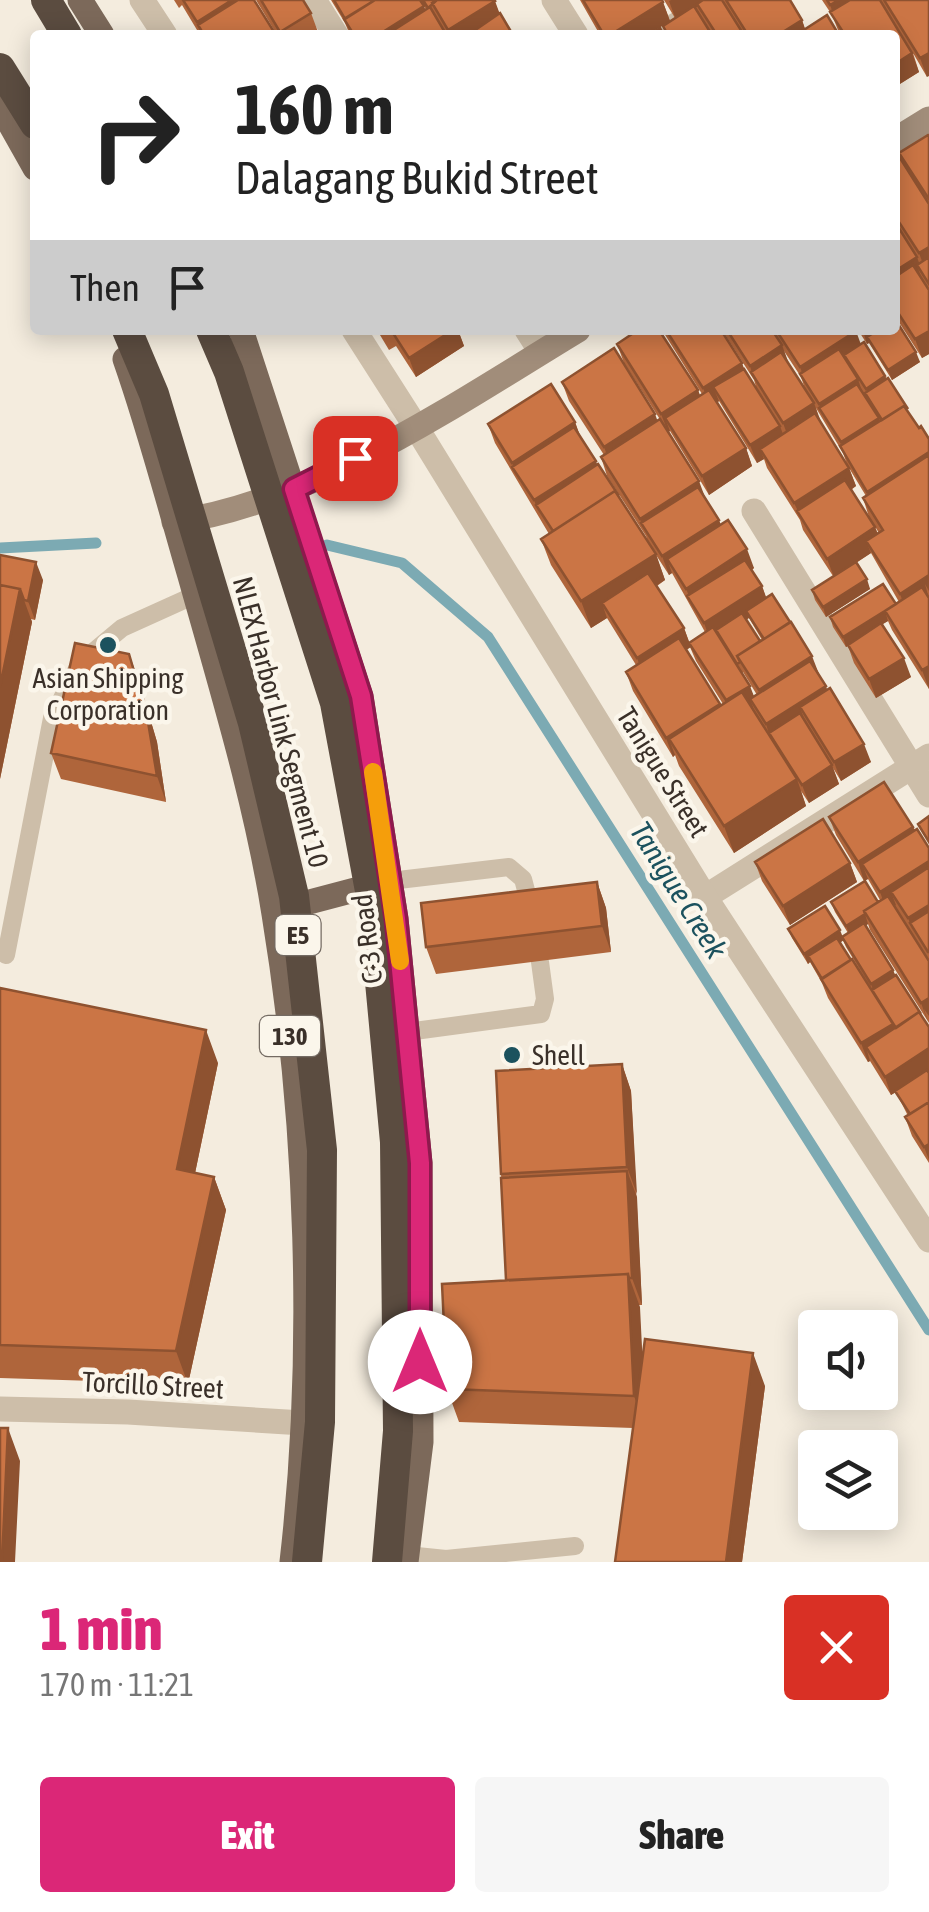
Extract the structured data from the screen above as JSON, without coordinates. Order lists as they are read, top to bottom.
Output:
{
  "streets": {
    "highway": ["NLEX Harbor Link Segment 10", "E5"],
    "main road": ["C-3 Road", "130"],
    "street": ["Tanigue Street", "Torcillo Street"]
  },
  "crossings": [
    ["NLEX Harbor Link Segment 10", "C-3 Road"],
    ["130", "Torcillo Street"]
  ],
  "water": ["Tanigue Creek"],
  "places": ["Asian Shipping Corporation", "Shell"],
  "page": {
    "turn": ["160 m", "Dalagang Bukid Street"],
    "then": "Then",
    "heading": ["1 min", "170 m · 11:21"],
    "buttons": ["Exit", "Share"]
  }
}
